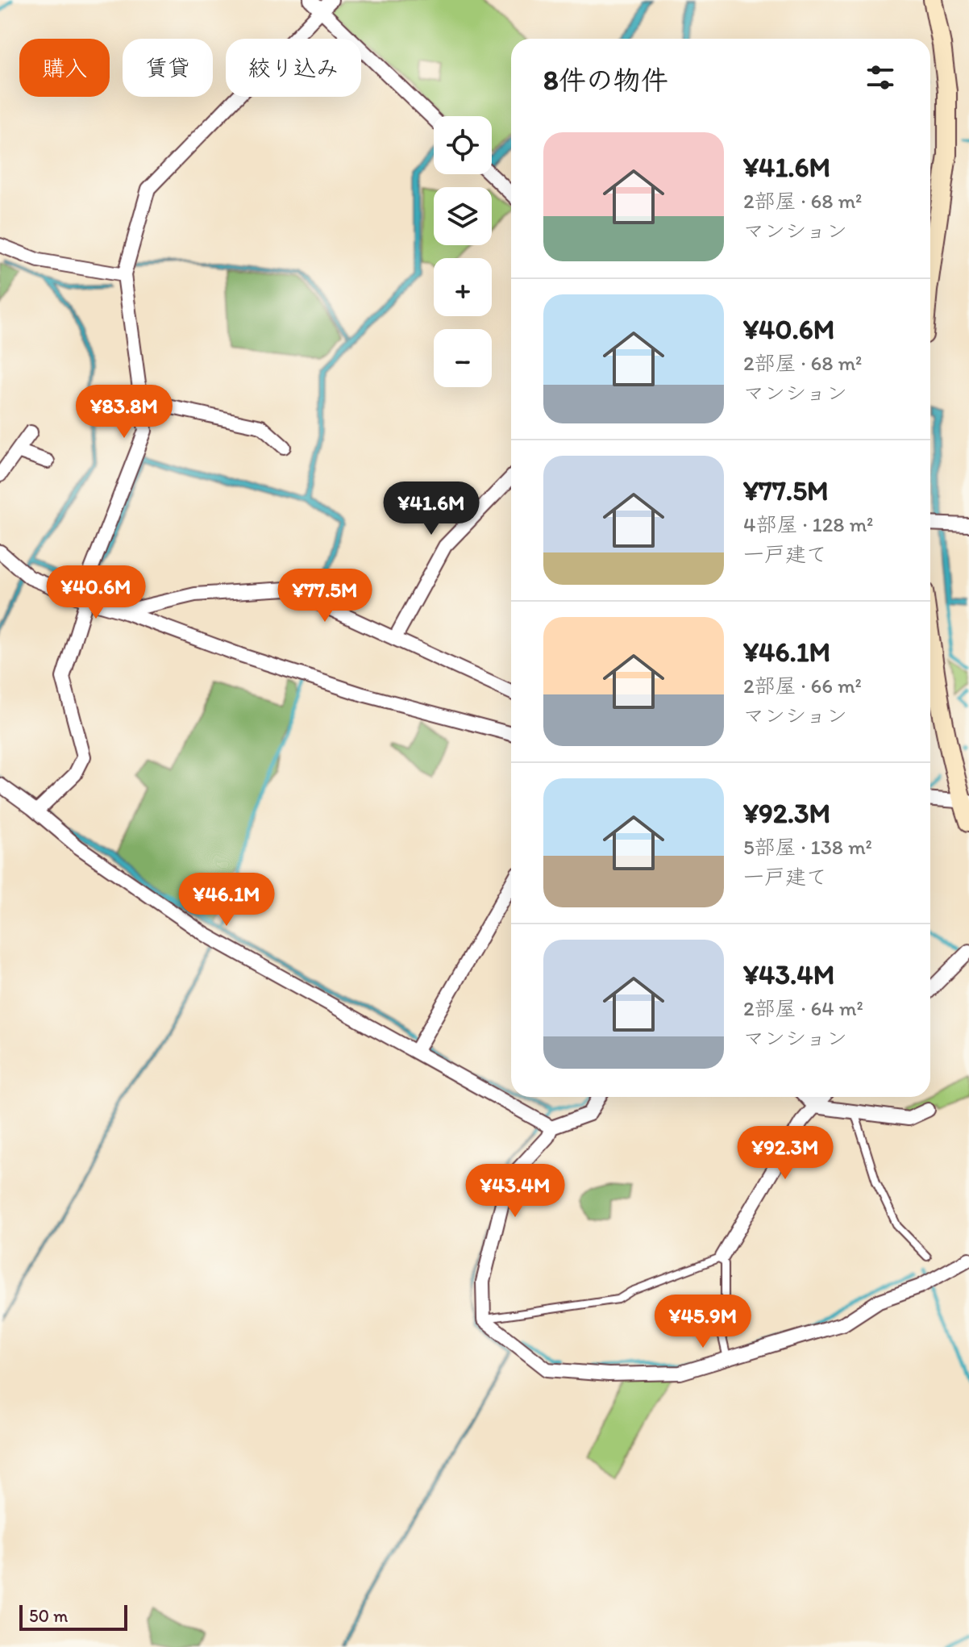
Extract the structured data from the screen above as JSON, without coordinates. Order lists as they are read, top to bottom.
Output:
{
  "scale_bar": "50 m",
  "page": {
    "chip": ["購入", "賃貸", "絞り込み"],
    "heading": "8件の物件",
    "map_buttons": ["+", "−"],
    "list": [
      {
        "name": "¥41.6M",
        "note": "2部屋 · 68 m² · マンション"
      },
      {
        "name": "¥40.6M",
        "note": "2部屋 · 68 m² · マンション"
      },
      {
        "name": "¥77.5M",
        "note": "4部屋 · 128 m² · 一戸建て"
      },
      {
        "name": "¥46.1M",
        "note": "2部屋 · 66 m² · マンション"
      },
      {
        "name": "¥92.3M",
        "note": "5部屋 · 138 m² · 一戸建て"
      },
      {
        "name": "¥43.4M",
        "note": "2部屋 · 64 m² · マンション"
      }
    ],
    "price": [
      "¥83.8M",
      "¥41.6M",
      "¥40.6M",
      "¥77.5M",
      "¥46.1M",
      "¥92.3M",
      "¥43.4M",
      "¥45.9M"
    ],
    "scale": "50 m"
  }
}
